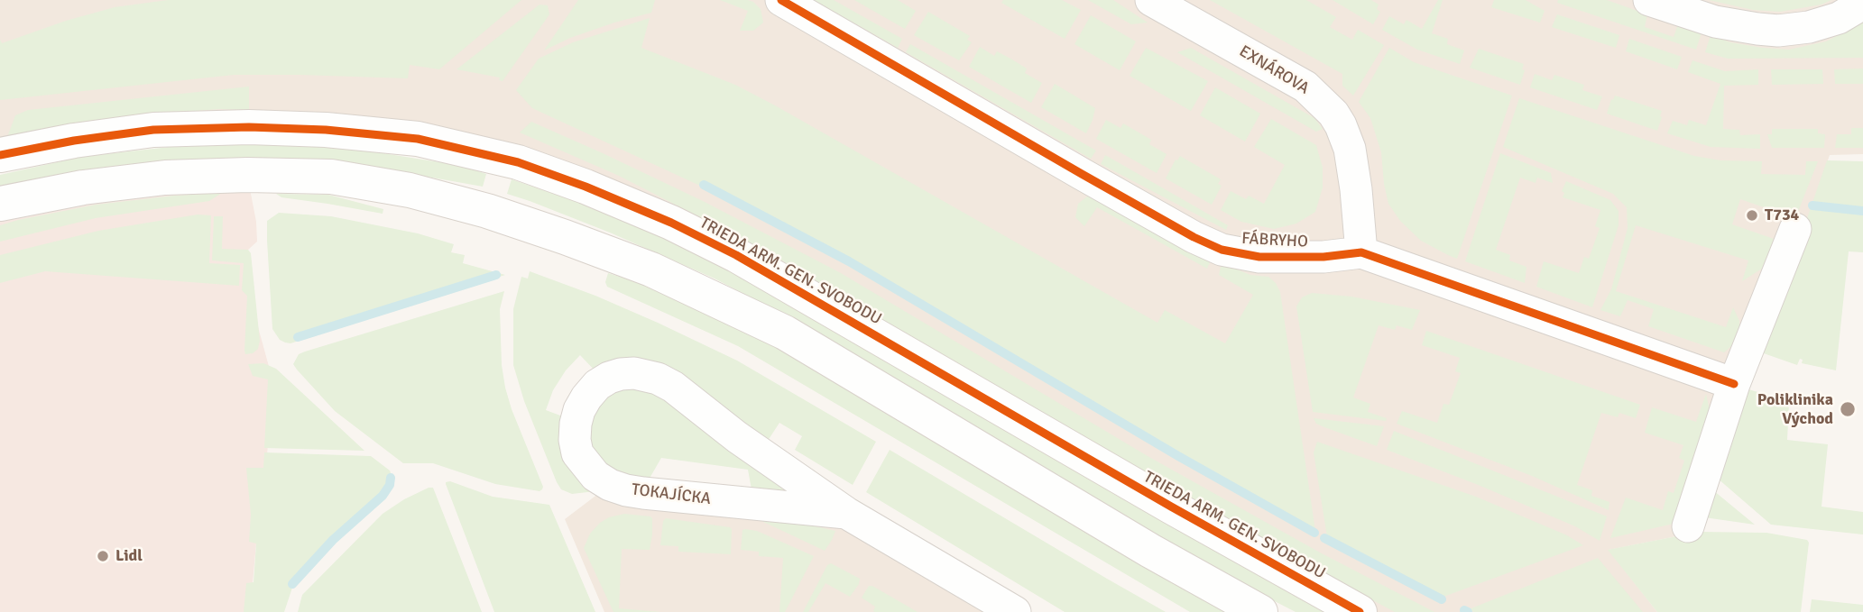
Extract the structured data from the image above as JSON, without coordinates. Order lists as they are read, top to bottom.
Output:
{
  "streets": {
    "street": [
      "EXNÁROVA",
      "FÁBRYHO",
      "TRIEDA ARM. GEN. SVOBODU",
      "TOKAJÍCKA"
    ]
  },
  "crossings": [
    ["EXNÁROVA", "FÁBRYHO"]
  ],
  "places": ["T734", "Poliklinika Východ", "Lidl"]
}
